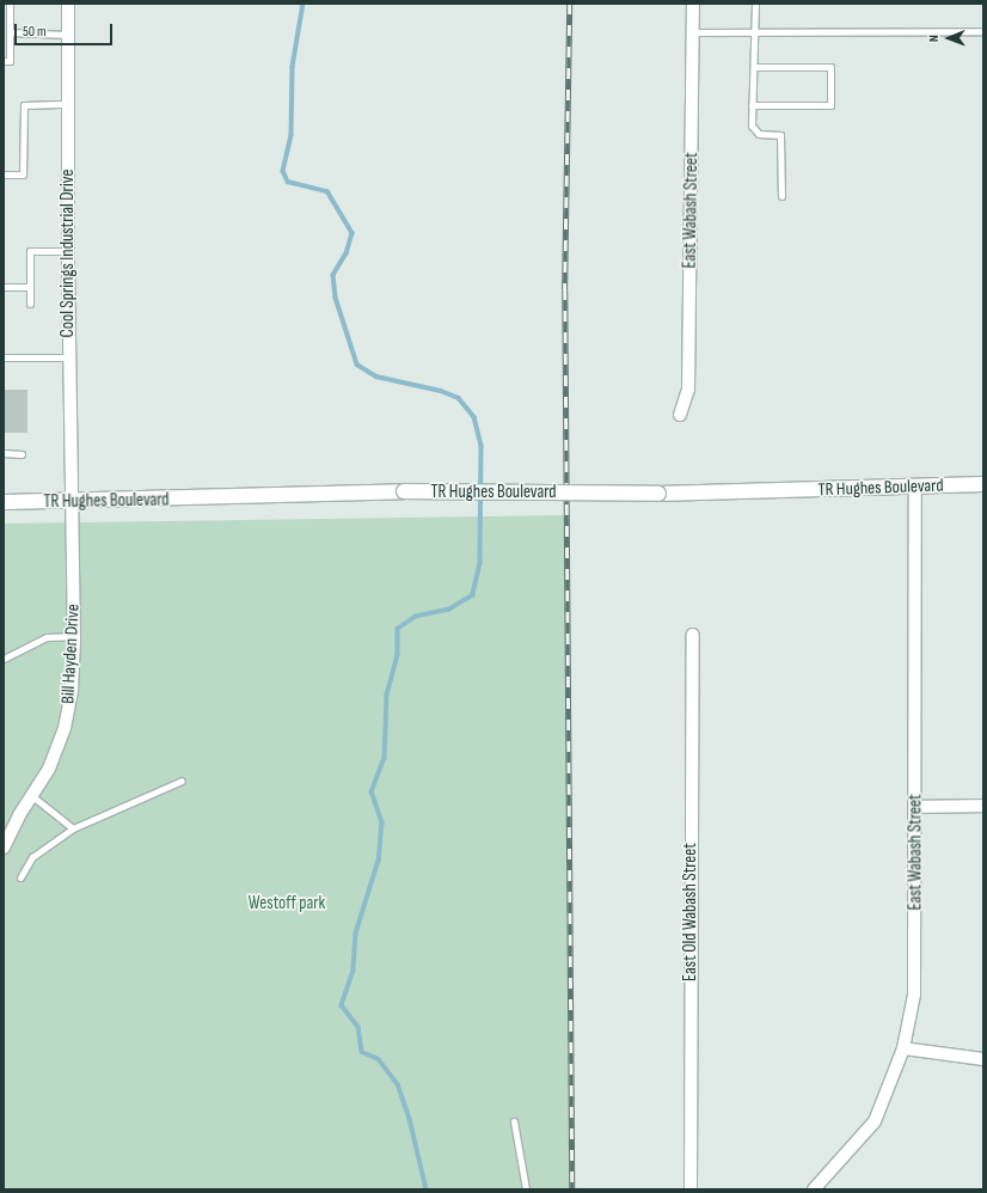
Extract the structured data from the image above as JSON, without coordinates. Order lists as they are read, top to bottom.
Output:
{
  "streets": {
    "main road": ["TR Hughes Boulevard"],
    "street": [
      "East Wabash Street",
      "Cool Springs Industrial Drive",
      "Bill Hayden Drive",
      "East Old Wabash Street"
    ]
  },
  "crossings": [
    ["East Wabash Street", "TR Hughes Boulevard"],
    ["Cool Springs Industrial Drive", "TR Hughes Boulevard"],
    ["Cool Springs Industrial Drive", "Bill Hayden Drive"],
    ["TR Hughes Boulevard", "Bill Hayden Drive"]
  ],
  "parks": ["Westoff park"],
  "scale_bar": "50 m",
  "north": "left"
}
